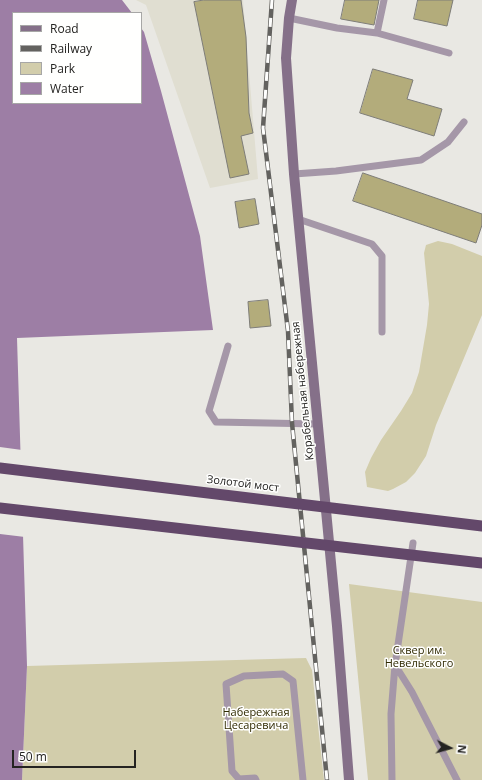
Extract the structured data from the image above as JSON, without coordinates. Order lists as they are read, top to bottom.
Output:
{
  "streets": {
    "highway": ["Золотой мост"],
    "main road": ["Корабельная набережная"]
  },
  "parks": ["Сквер им. Невельского", "Набережная Цесаревича"],
  "legend": [
    "Road",
    "Railway",
    "Park",
    "Water"
  ],
  "scale_bar": "50 m",
  "north": "right"
}
